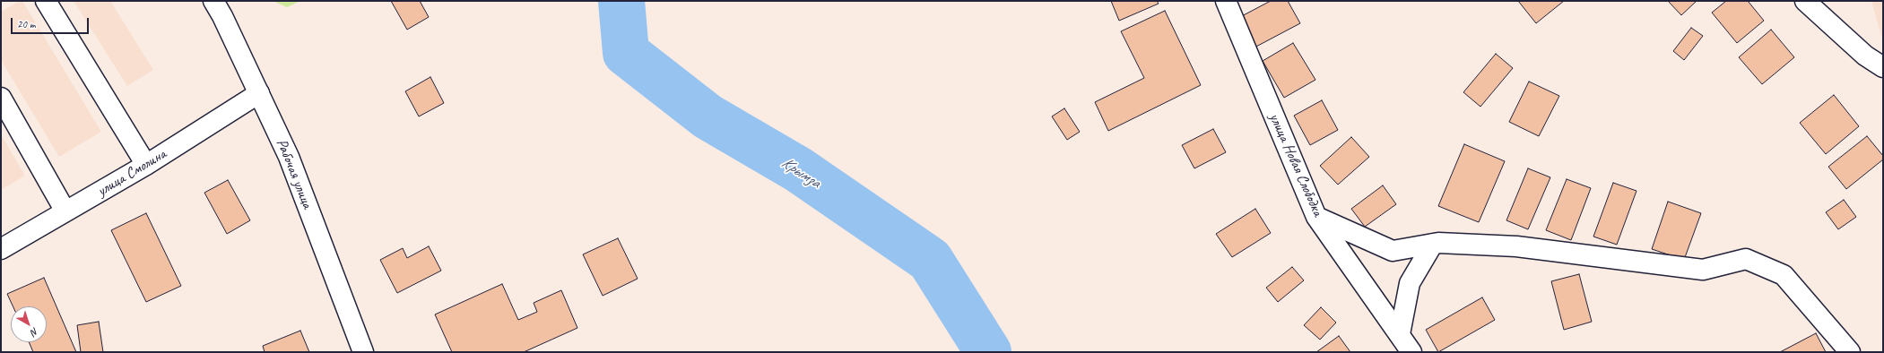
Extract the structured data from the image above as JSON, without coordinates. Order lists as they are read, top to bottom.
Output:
{
  "streets": {
    "street": ["улица Новая Слободка", "улица Смолина", "Рабочая улица"]
  },
  "crossings": [
    ["улица Смолина", "Рабочая улица"]
  ],
  "water": ["Крымза"],
  "scale_bar": "20 m",
  "north": "bottom right"
}
